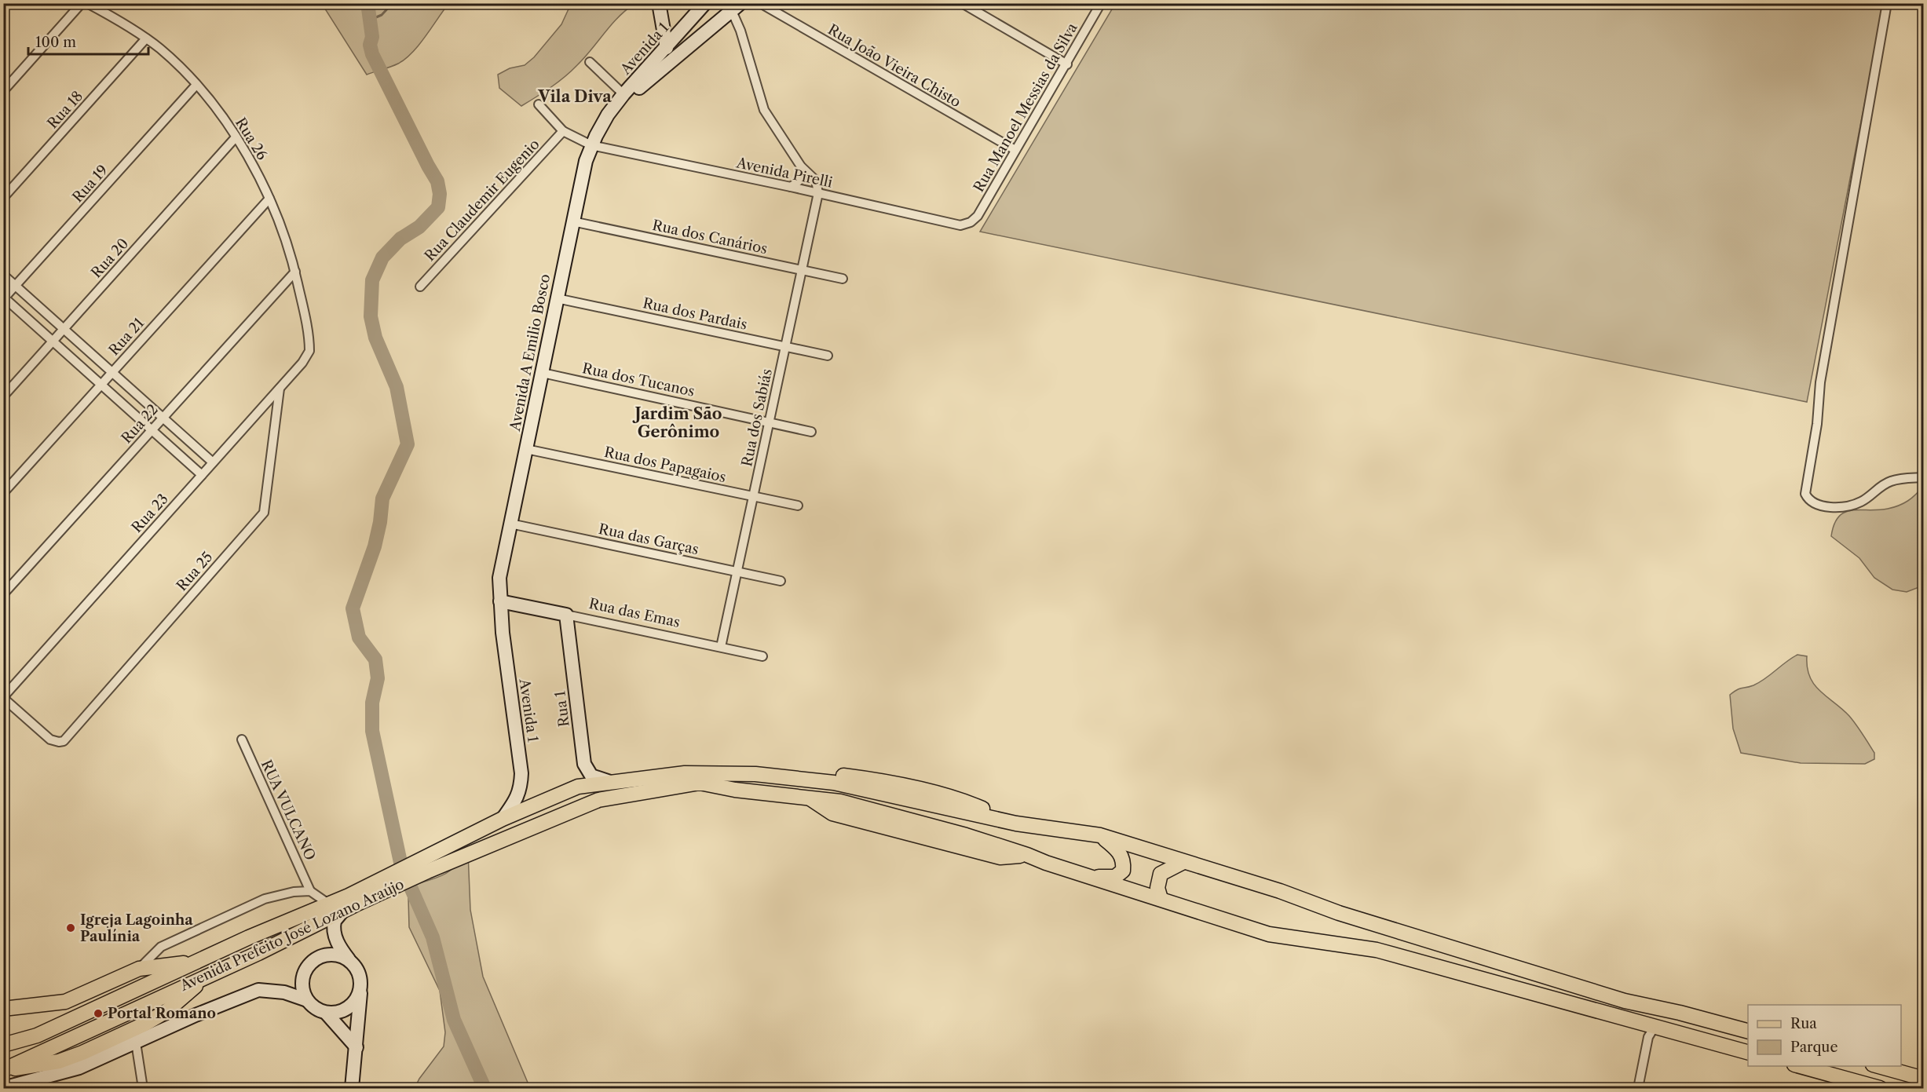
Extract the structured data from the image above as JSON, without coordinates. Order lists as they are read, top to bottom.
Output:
{
  "streets": {
    "main road": [
      "Avenida 1",
      "Avenida A Emilio Bosco",
      "Rua das Emas",
      "Rua 1",
      "Avenida Prefeito José Lozano Araújo"
    ],
    "street": [
      "Rua João Vieira Chisto",
      "Rua Manoel Messias da Silva",
      "Rua 18",
      "Rua 26",
      "Avenida Pirelli",
      "Rua 19",
      "Rua Claudemir Eugenio",
      "Rua dos Canários",
      "Rua 20",
      "Rua dos Pardais",
      "Rua 21",
      "Rua dos Tucanos",
      "Rua dos Sabiás",
      "Rua 22",
      "Rua dos Papagaios",
      "Rua 23",
      "Rua das Garças",
      "Rua 25",
      "RUA VULCANO"
    ]
  },
  "crossings": [
    ["Avenida 1", "Avenida A Emilio Bosco"],
    ["Avenida 1", "Rua das Emas"],
    ["Rua João Vieira Chisto", "Rua Manoel Messias da Silva"],
    ["Rua Manoel Messias da Silva", "Avenida Pirelli"],
    ["Rua 18", "Rua 26"],
    ["Rua 26", "Rua 19"],
    ["Rua 26", "Rua 20"],
    ["Rua 26", "Rua 21"],
    ["Rua 26", "Rua 22"],
    ["Rua 26", "Rua 23"],
    ["Avenida Pirelli", "Rua Claudemir Eugenio"],
    ["Avenida Pirelli", "Avenida A Emilio Bosco"],
    ["Avenida Pirelli", "Rua dos Sabiás"],
    ["Rua dos Canários", "Avenida A Emilio Bosco"],
    ["Rua dos Canários", "Rua dos Sabiás"],
    ["Rua dos Pardais", "Avenida A Emilio Bosco"],
    ["Rua dos Pardais", "Rua dos Sabiás"],
    ["Avenida A Emilio Bosco", "Rua dos Tucanos"],
    ["Avenida A Emilio Bosco", "Rua dos Papagaios"],
    ["Avenida A Emilio Bosco", "Rua das Garças"],
    ["Avenida A Emilio Bosco", "Rua das Emas"],
    ["Rua dos Tucanos", "Rua dos Sabiás"],
    ["Rua dos Sabiás", "Rua dos Papagaios"],
    ["Rua dos Sabiás", "Rua das Garças"],
    ["Rua dos Sabiás", "Rua das Emas"],
    ["Rua 23", "Rua 25"],
    ["Rua das Emas", "Rua 1"]
  ],
  "districts": ["Vila Diva", "Jardim São Gerônimo"],
  "places": ["Igreja Lagoinha Paulínia", "Portal Romano"],
  "legend": ["Rua", "Parque"],
  "scale_bar": "100 m"
}
